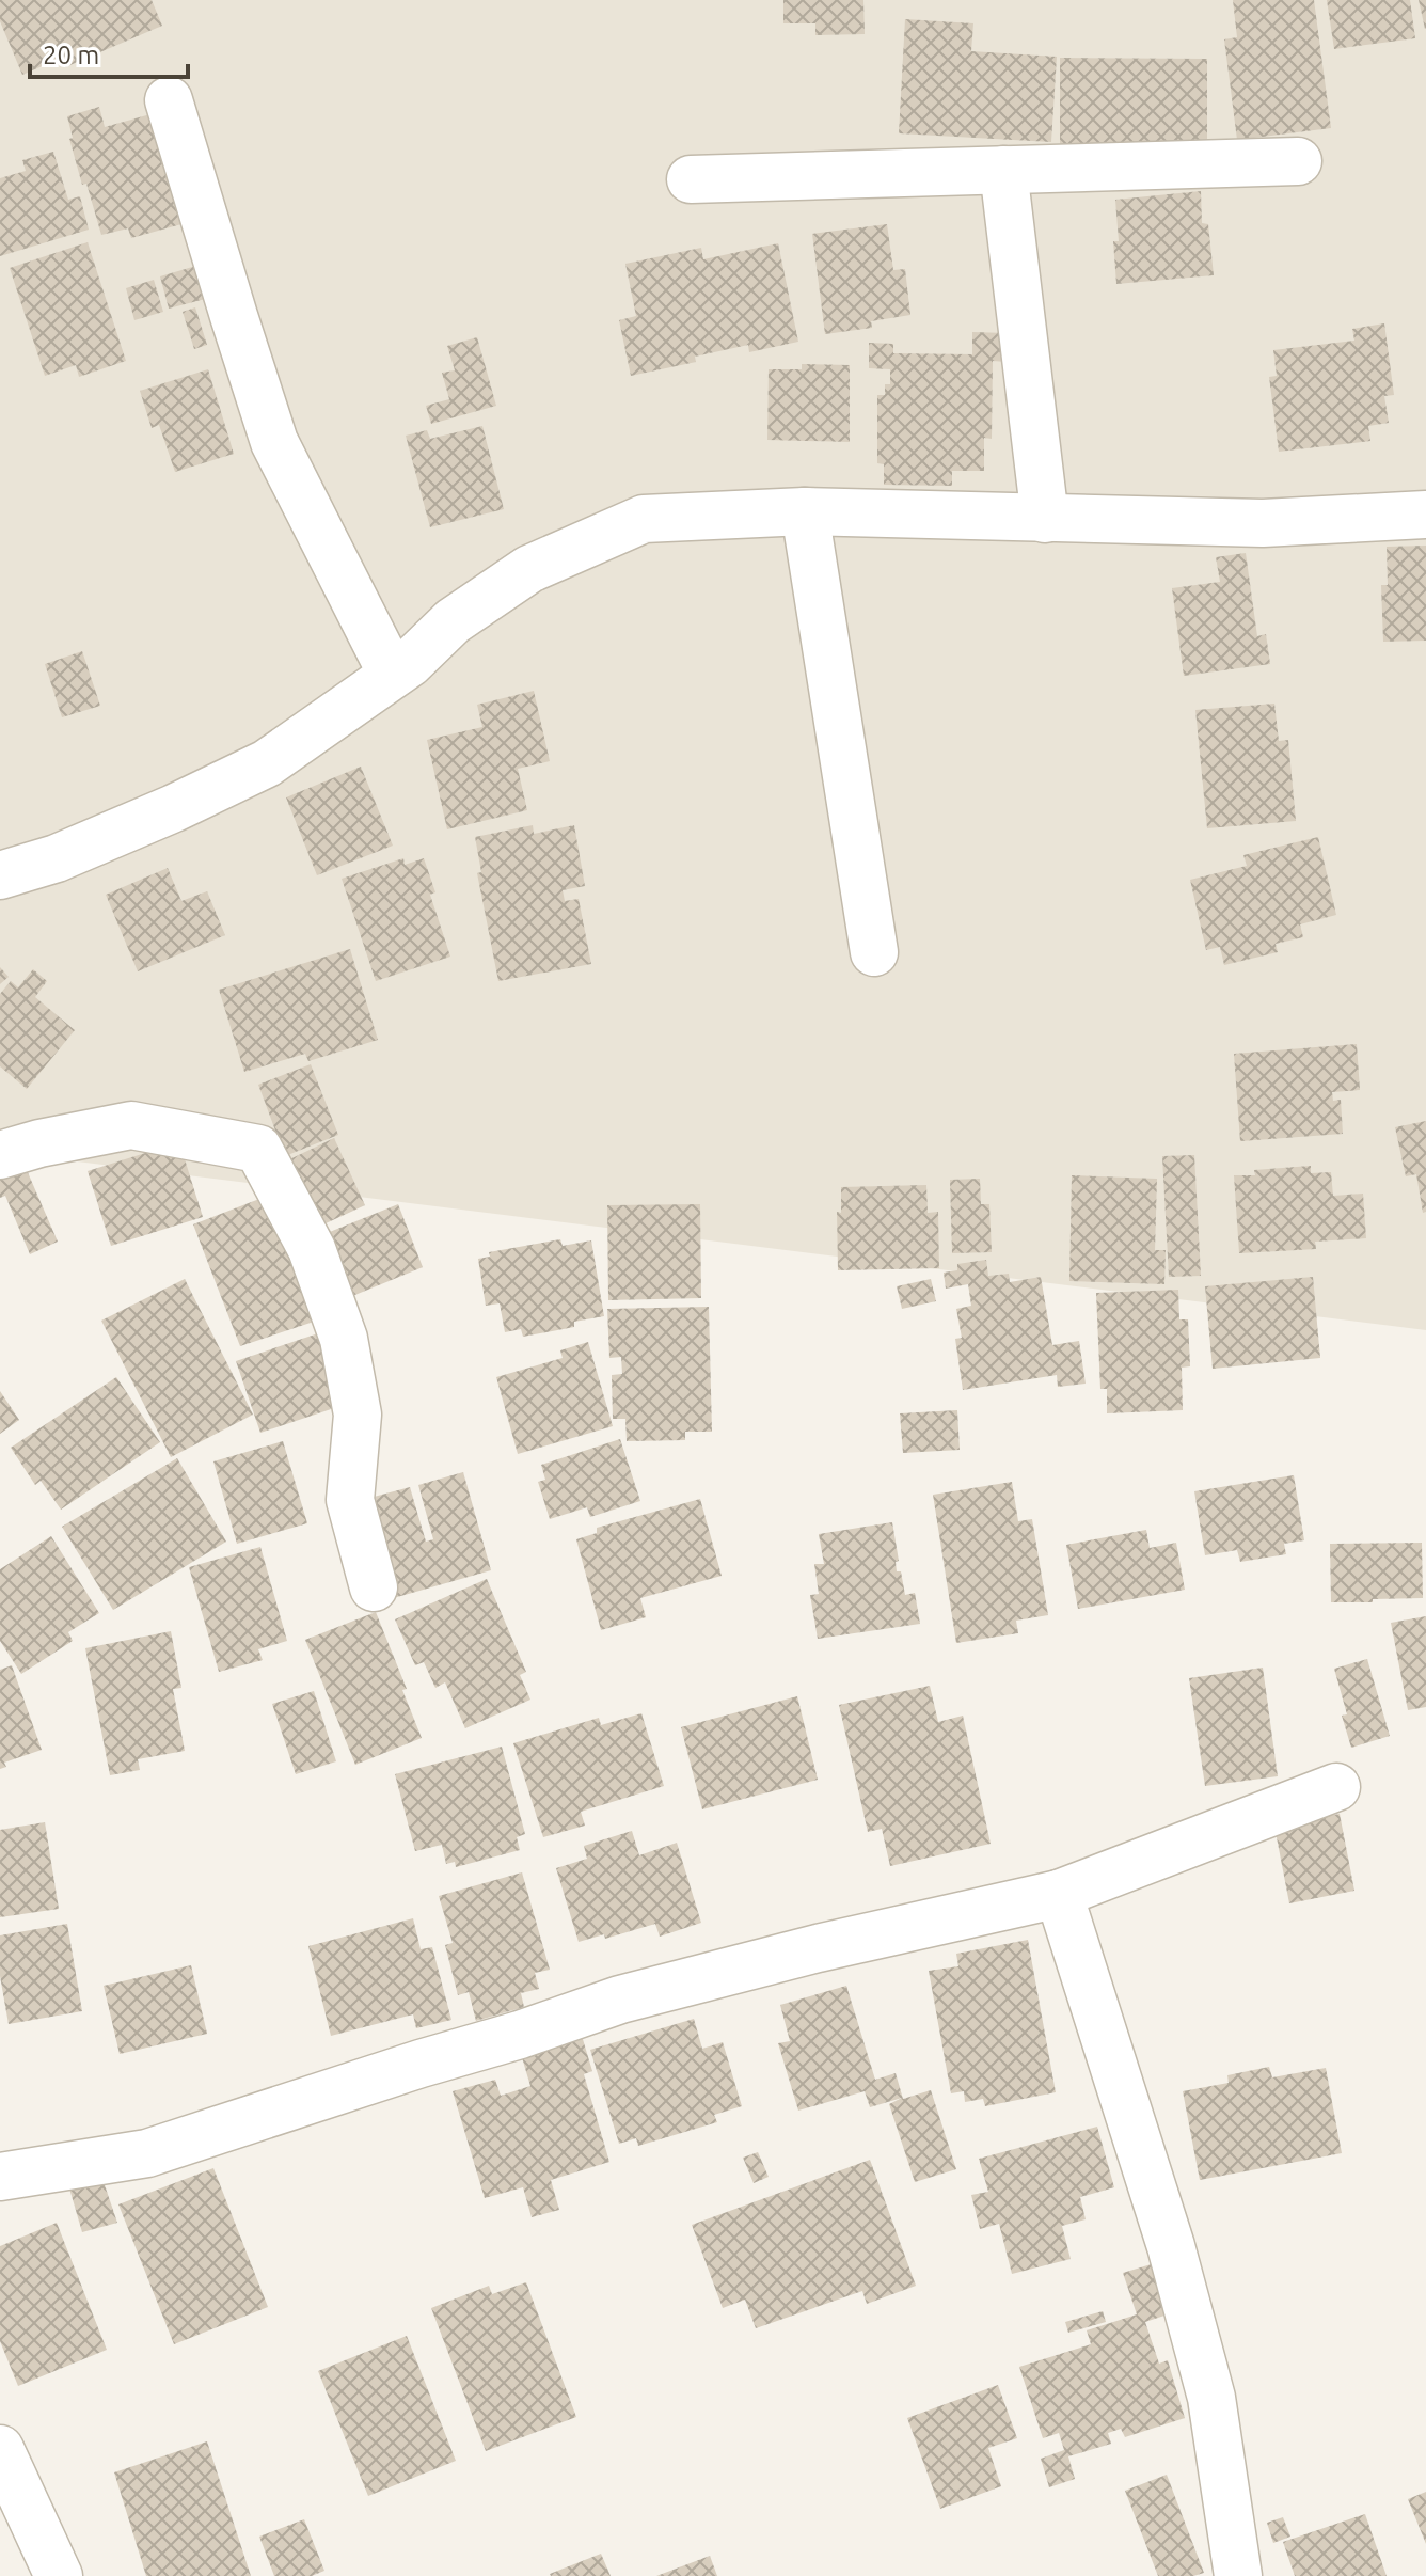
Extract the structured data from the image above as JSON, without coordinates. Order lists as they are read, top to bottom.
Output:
{
  "scale_bar": "20 m"
}
